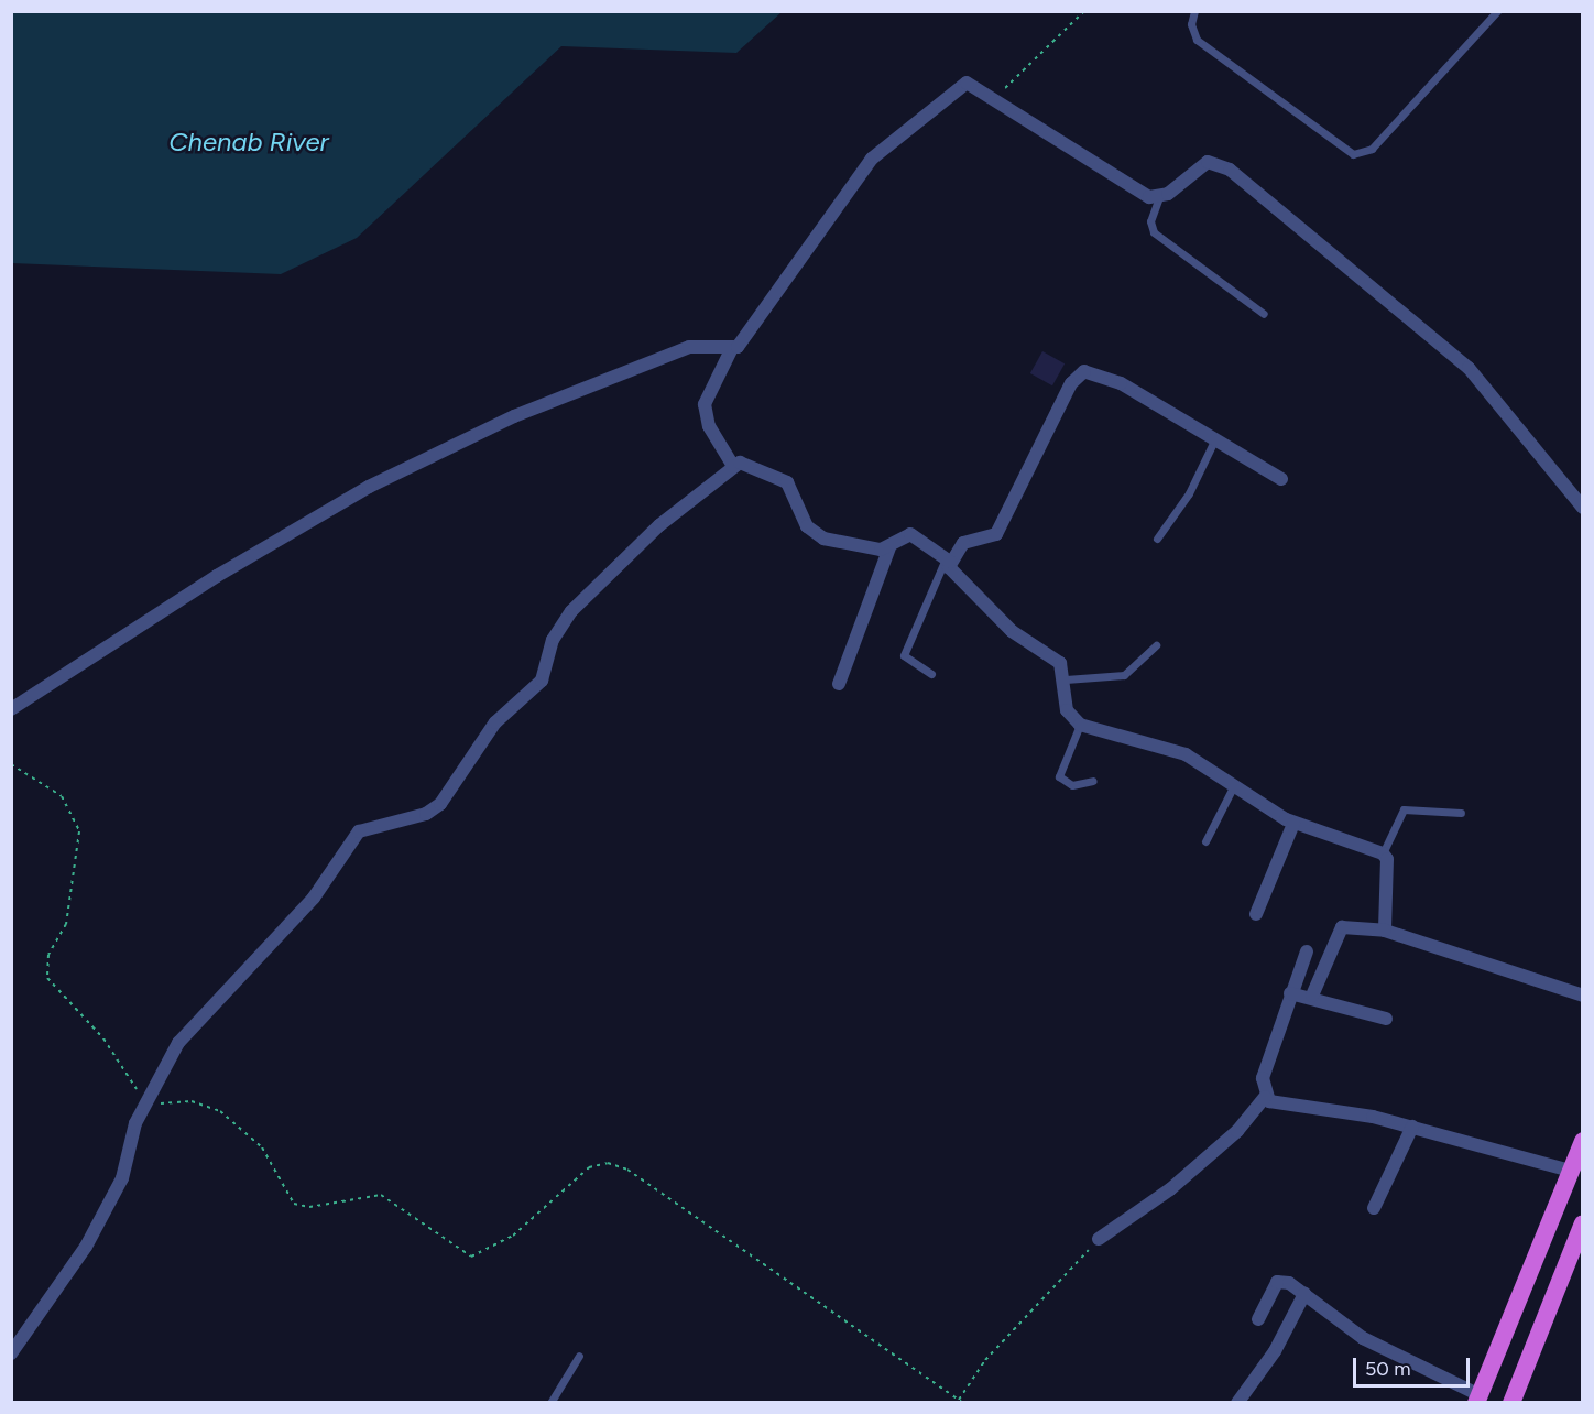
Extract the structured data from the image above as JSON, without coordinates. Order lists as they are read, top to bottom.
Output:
{
  "water": ["Chenab River"],
  "scale_bar": "50 m"
}
